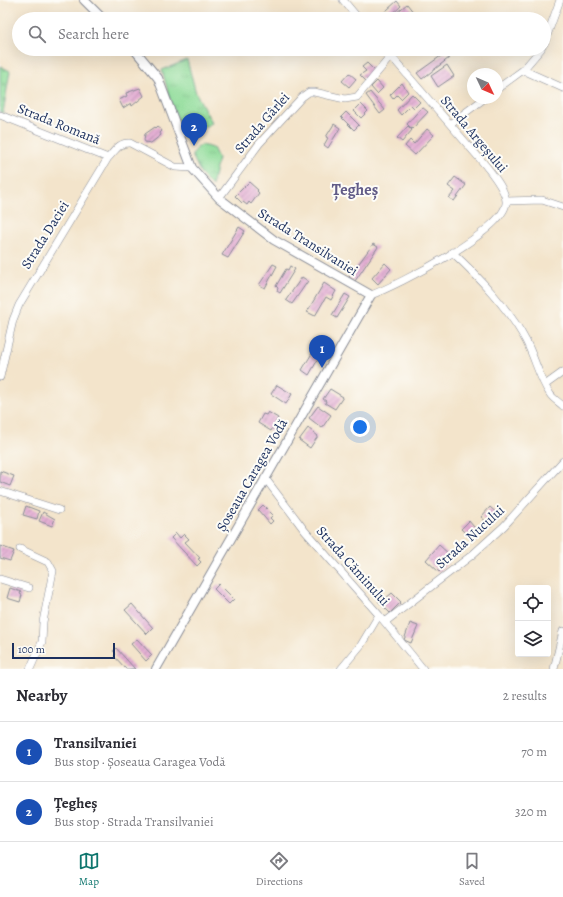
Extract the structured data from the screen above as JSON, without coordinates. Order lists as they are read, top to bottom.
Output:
{
  "streets": {
    "street": [
      "Strada Gârlei",
      "Strada Romană",
      "Strada Argeșului",
      "Strada Daciei",
      "Strada Transilvaniei",
      "Șoseaua Caragea Vodă",
      "Strada Nucului",
      "Strada Căminului"
    ]
  },
  "crossings": [
    ["Strada Gârlei", "Strada Argeșului"],
    ["Strada Gârlei", "Strada Transilvaniei"],
    ["Strada Romană", "Strada Daciei"],
    ["Strada Daciei", "Strada Transilvaniei"],
    ["Strada Transilvaniei", "Șoseaua Caragea Vodă"],
    ["Șoseaua Caragea Vodă", "Strada Căminului"],
    ["Strada Nucului", "Strada Căminului"]
  ],
  "districts": ["Țegheș"],
  "scale_bar": "100 m",
  "north": "bottom right",
  "page": {
    "search": "Search here",
    "pins": ["2", "1"],
    "scale": "100 m",
    "heading": ["Nearby", "2 results"],
    "list": [
      {
        "mark": "1",
        "name": "Transilvaniei",
        "note": "Bus stop · Șoseaua Caragea Vodă",
        "value": "70 m"
      },
      {
        "mark": "2",
        "name": "Țegheș",
        "note": "Bus stop · Strada Transilvaniei",
        "value": "320 m"
      }
    ],
    "nav": ["Map", "Directions", "Saved"]
  }
}
